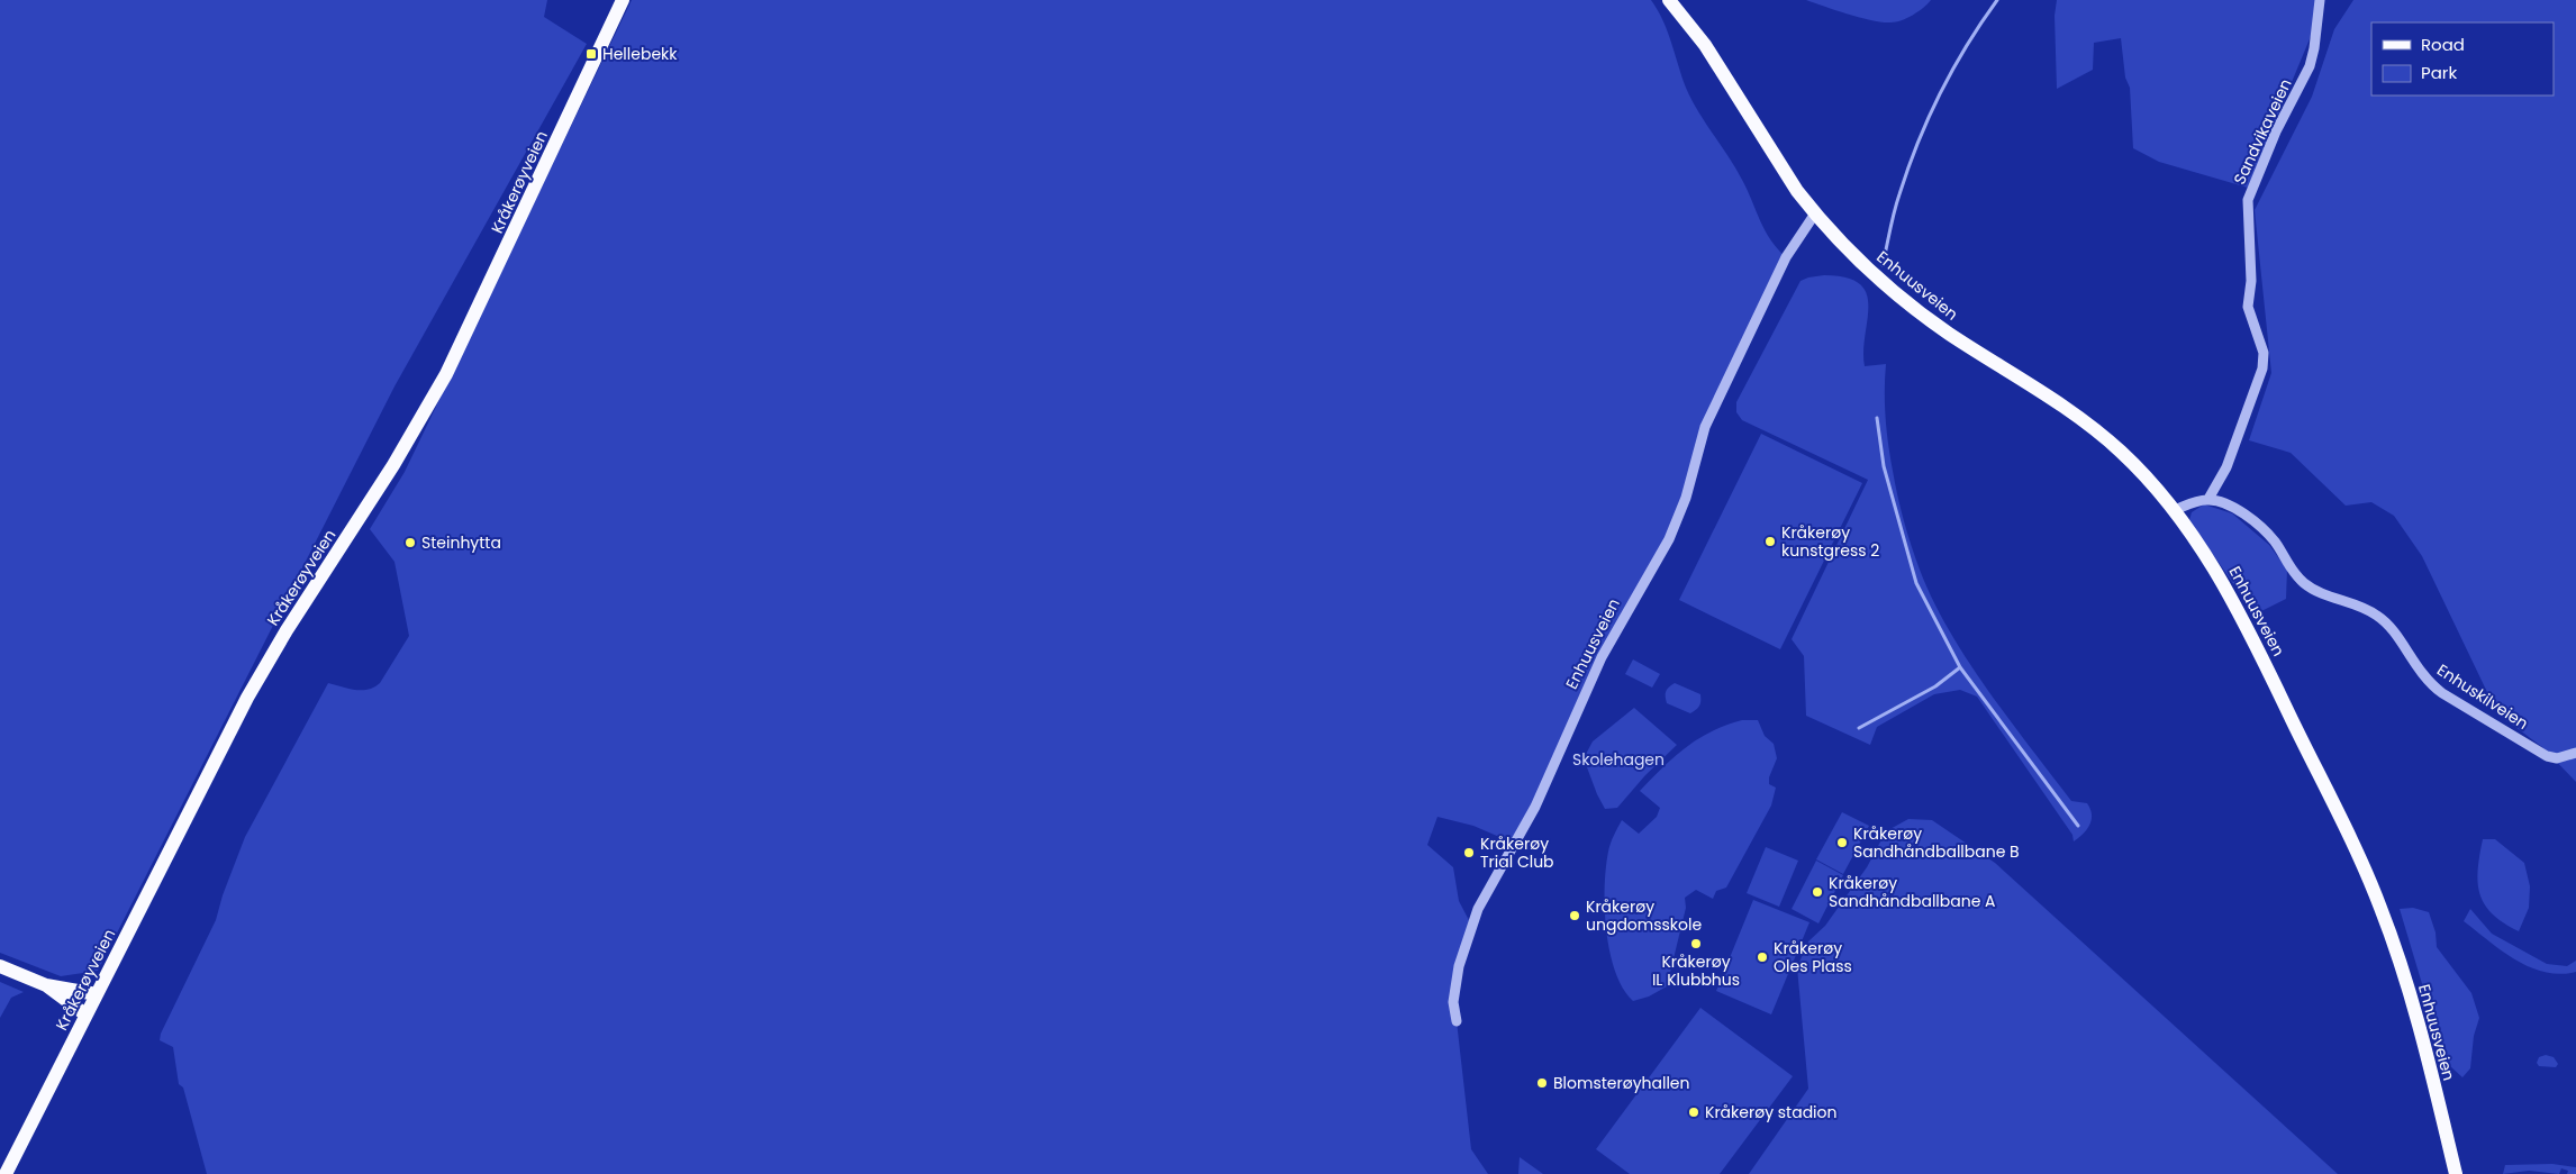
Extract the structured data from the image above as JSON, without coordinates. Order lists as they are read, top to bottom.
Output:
{
  "streets": {
    "main road": ["Kråkerøyveien", "Enhuusveien"],
    "street": ["Sandvikaveien", "Enhuskilveien"]
  },
  "crossings": [
    ["Sandvikaveien", "Enhuskilveien"]
  ],
  "parks": ["Skolehagen"],
  "places": {
    "transit": ["Hellebekk"],
    "other": [
      "Kråkerøy kunstgress 2",
      "Steinhytta",
      "Kråkerøy Sandhåndballbane B",
      "Kråkerøy Trial Club",
      "Kråkerøy Sandhåndballbane A",
      "Kråkerøy ungdomsskole",
      "Kråkerøy IL Klubbhus",
      "Kråkerøy Oles Plass",
      "Blomsterøyhallen",
      "Kråkerøy stadion"
    ]
  },
  "legend": ["Road", "Park"]
}
